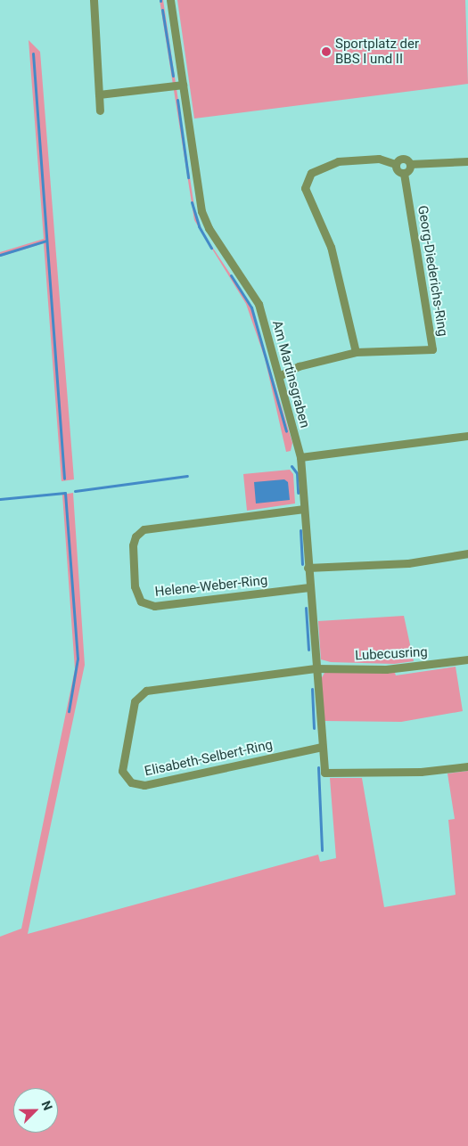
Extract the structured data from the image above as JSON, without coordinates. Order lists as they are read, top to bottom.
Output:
{
  "streets": {
    "street": [
      "Georg-Diederichs-Ring",
      "Am Martinsgraben",
      "Helene-Weber-Ring",
      "Lubecusring",
      "Elisabeth-Selbert-Ring"
    ]
  },
  "crossings": [
    ["Georg-Diederichs-Ring", "Am Martinsgraben"],
    ["Am Martinsgraben", "Helene-Weber-Ring"],
    ["Am Martinsgraben", "Lubecusring"],
    ["Am Martinsgraben", "Elisabeth-Selbert-Ring"],
    ["Lubecusring", "Elisabeth-Selbert-Ring"]
  ],
  "places": ["Sportplatz der BBS I und II"],
  "north": "top right"
}
